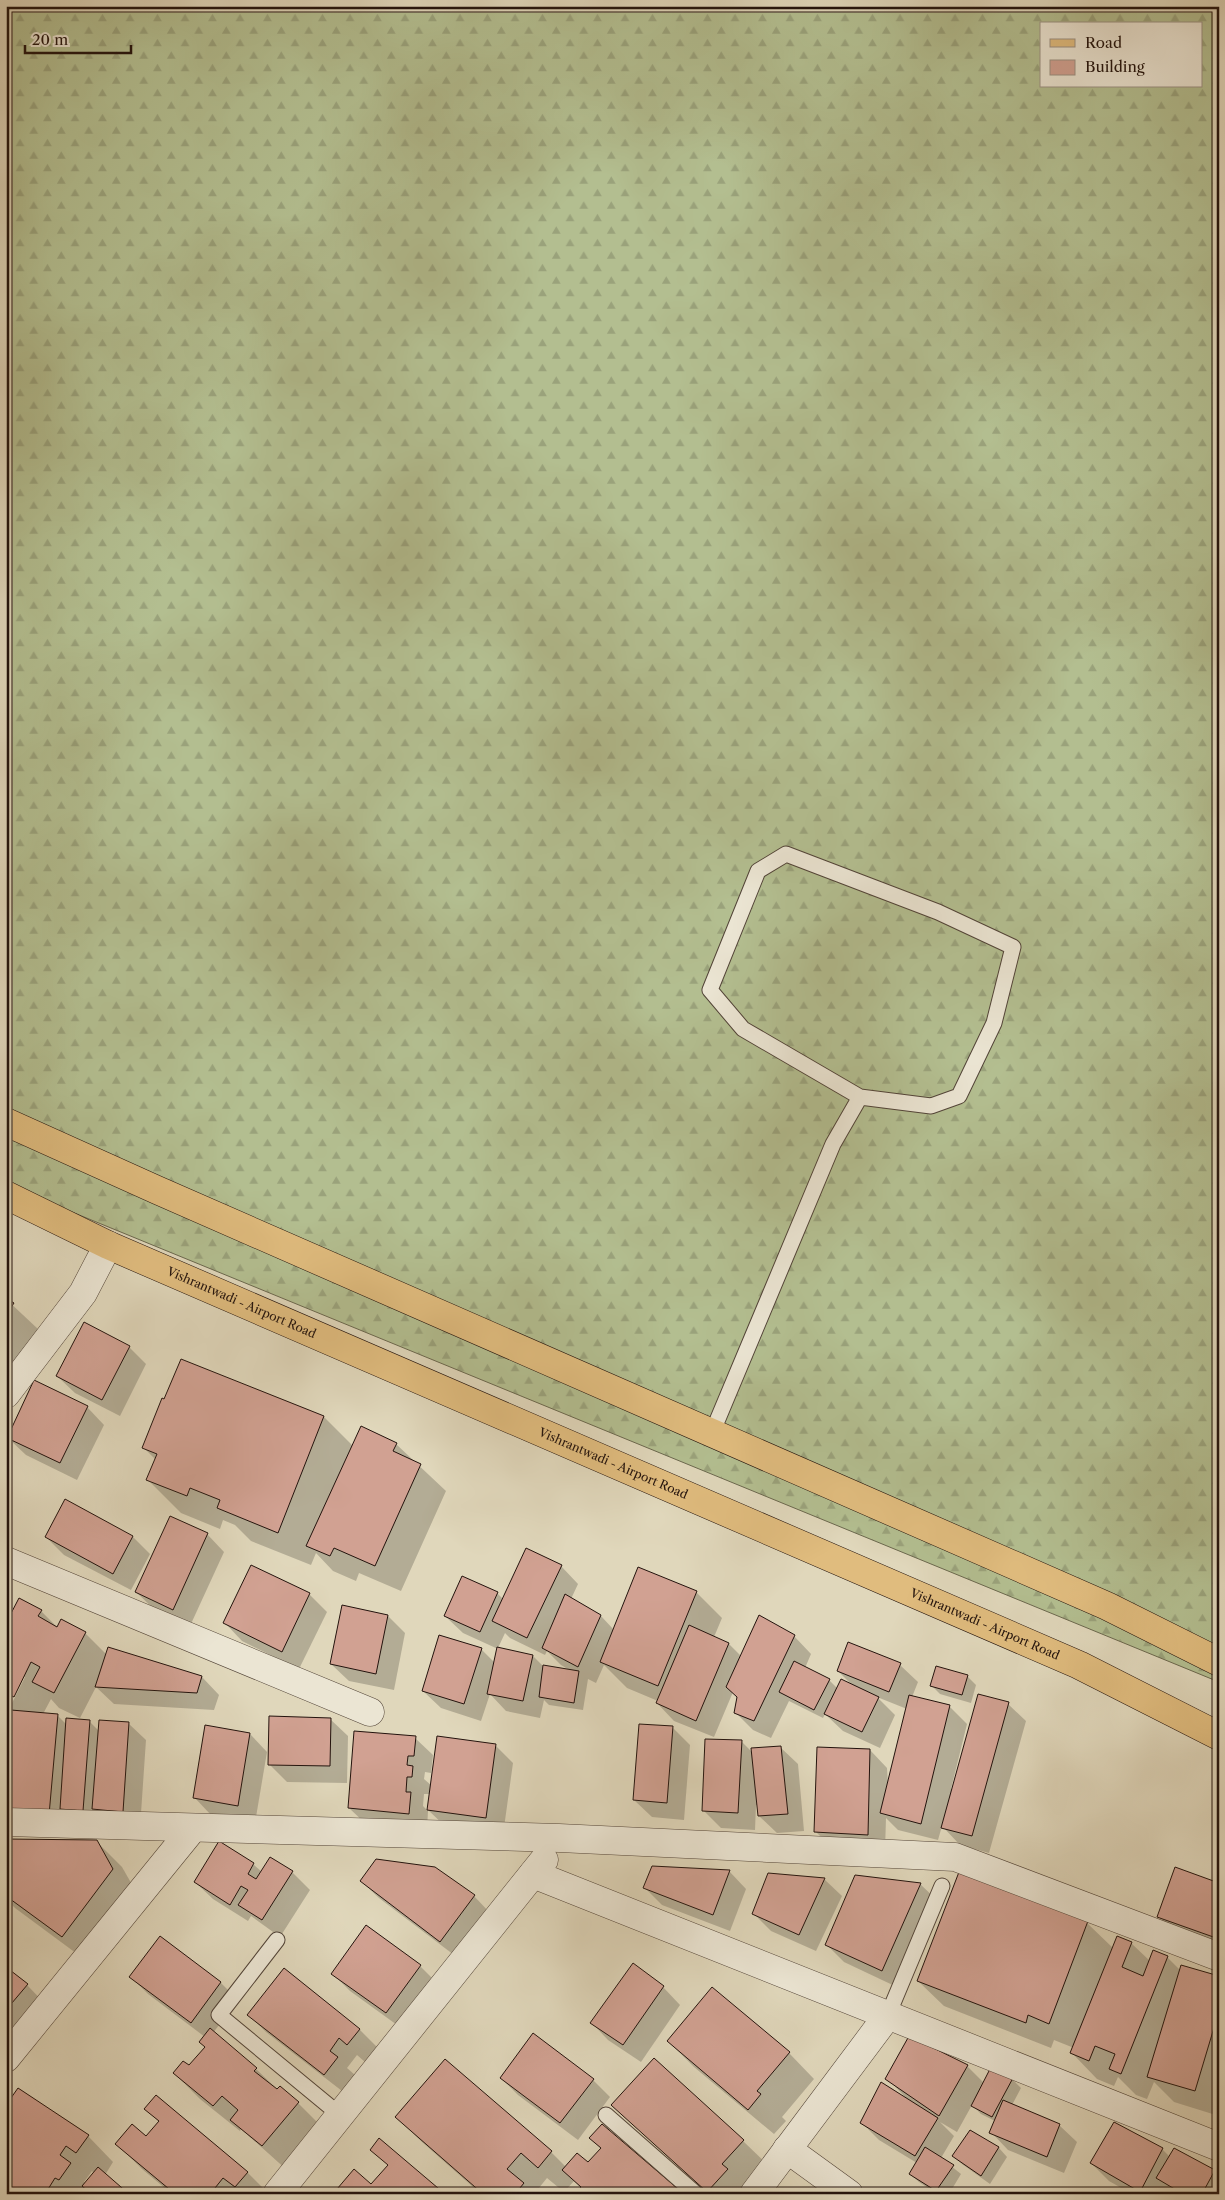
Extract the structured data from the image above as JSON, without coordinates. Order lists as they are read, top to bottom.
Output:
{
  "streets": {
    "main road": ["Vishrantwadi - Airport Road"]
  },
  "legend": ["Road", "Building"],
  "scale_bar": "20 m"
}
